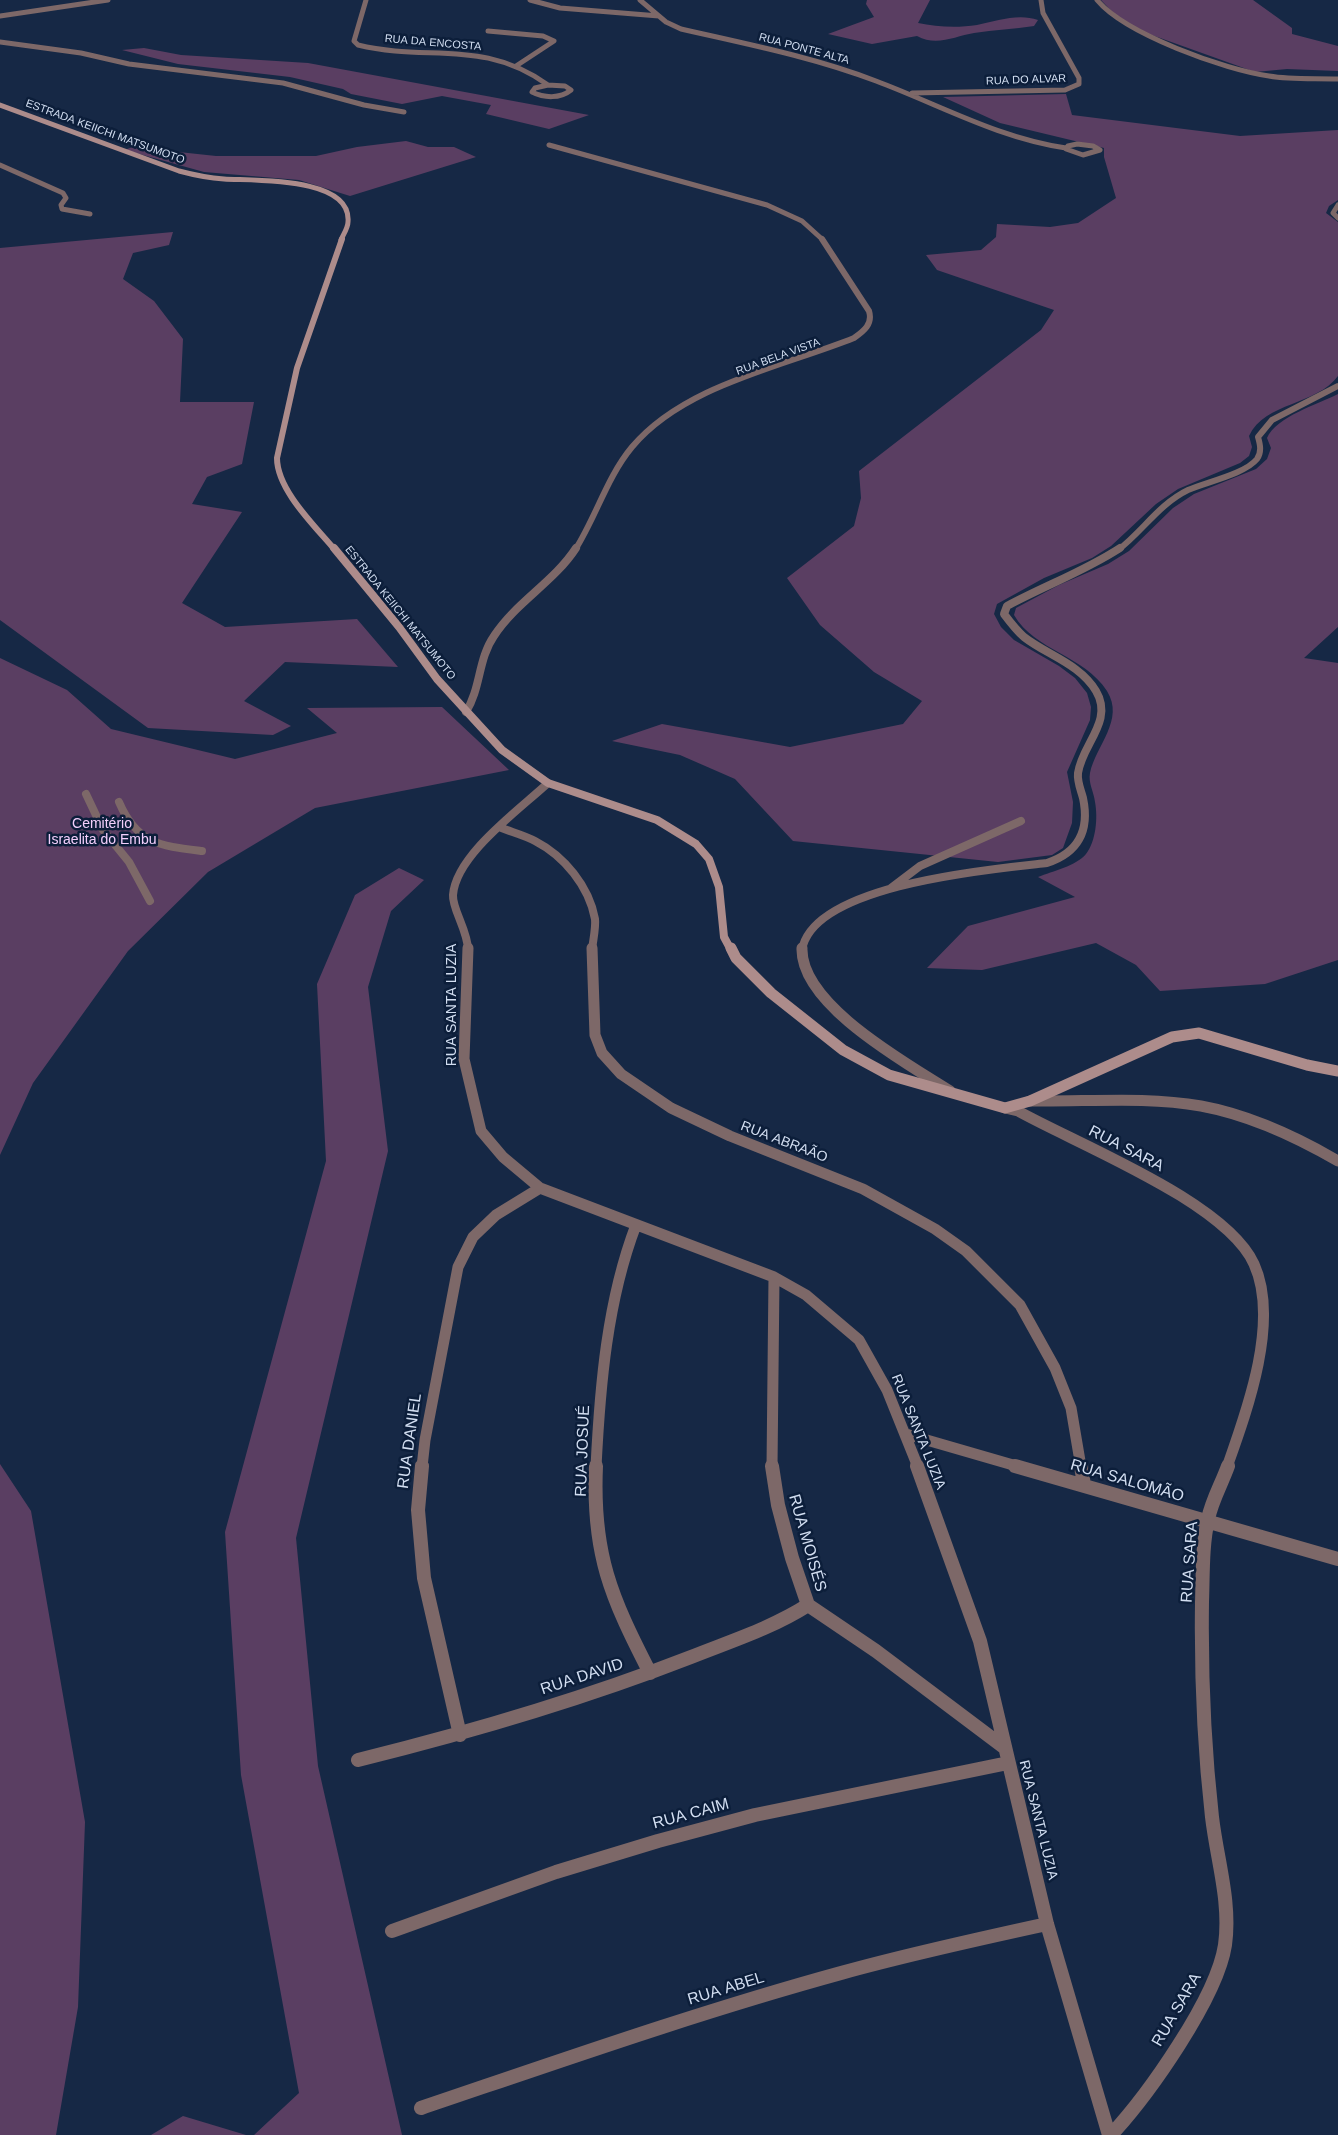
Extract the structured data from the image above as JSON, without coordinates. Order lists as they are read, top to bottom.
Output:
{
  "streets": {
    "main road": ["ESTRADA KEIICHI MATSUMOTO"],
    "street": [
      "RUA DA ENCOSTA",
      "RUA PONTE ALTA",
      "RUA DO ALVAR",
      "RUA BELA VISTA",
      "RUA SANTA LUZIA",
      "RUA ABRAÃO",
      "RUA SARA",
      "RUA DANIEL",
      "RUA JOSUÉ",
      "RUA SALOMÃO",
      "RUA MOISÉS",
      "RUA DAVID",
      "RUA CAIM",
      "RUA ABEL"
    ]
  },
  "crossings": [
    ["RUA PONTE ALTA", "RUA DO ALVAR"],
    ["ESTRADA KEIICHI MATSUMOTO", "RUA BELA VISTA"],
    ["ESTRADA KEIICHI MATSUMOTO", "RUA SANTA LUZIA"],
    ["ESTRADA KEIICHI MATSUMOTO", "RUA SARA"],
    ["RUA SANTA LUZIA", "RUA ABRAÃO"],
    ["RUA SANTA LUZIA", "RUA SARA"],
    ["RUA SANTA LUZIA", "RUA DANIEL"],
    ["RUA SANTA LUZIA", "RUA JOSUÉ"],
    ["RUA SANTA LUZIA", "RUA SALOMÃO"],
    ["RUA SANTA LUZIA", "RUA MOISÉS"],
    ["RUA SANTA LUZIA", "RUA CAIM"],
    ["RUA SANTA LUZIA", "RUA ABEL"],
    ["RUA ABRAÃO", "RUA SALOMÃO"],
    ["RUA SARA", "RUA SALOMÃO"],
    ["RUA DANIEL", "RUA DAVID"],
    ["RUA JOSUÉ", "RUA DAVID"],
    ["RUA MOISÉS", "RUA DAVID"]
  ],
  "parks": ["Cemitério Israelita do Embu"]
}
